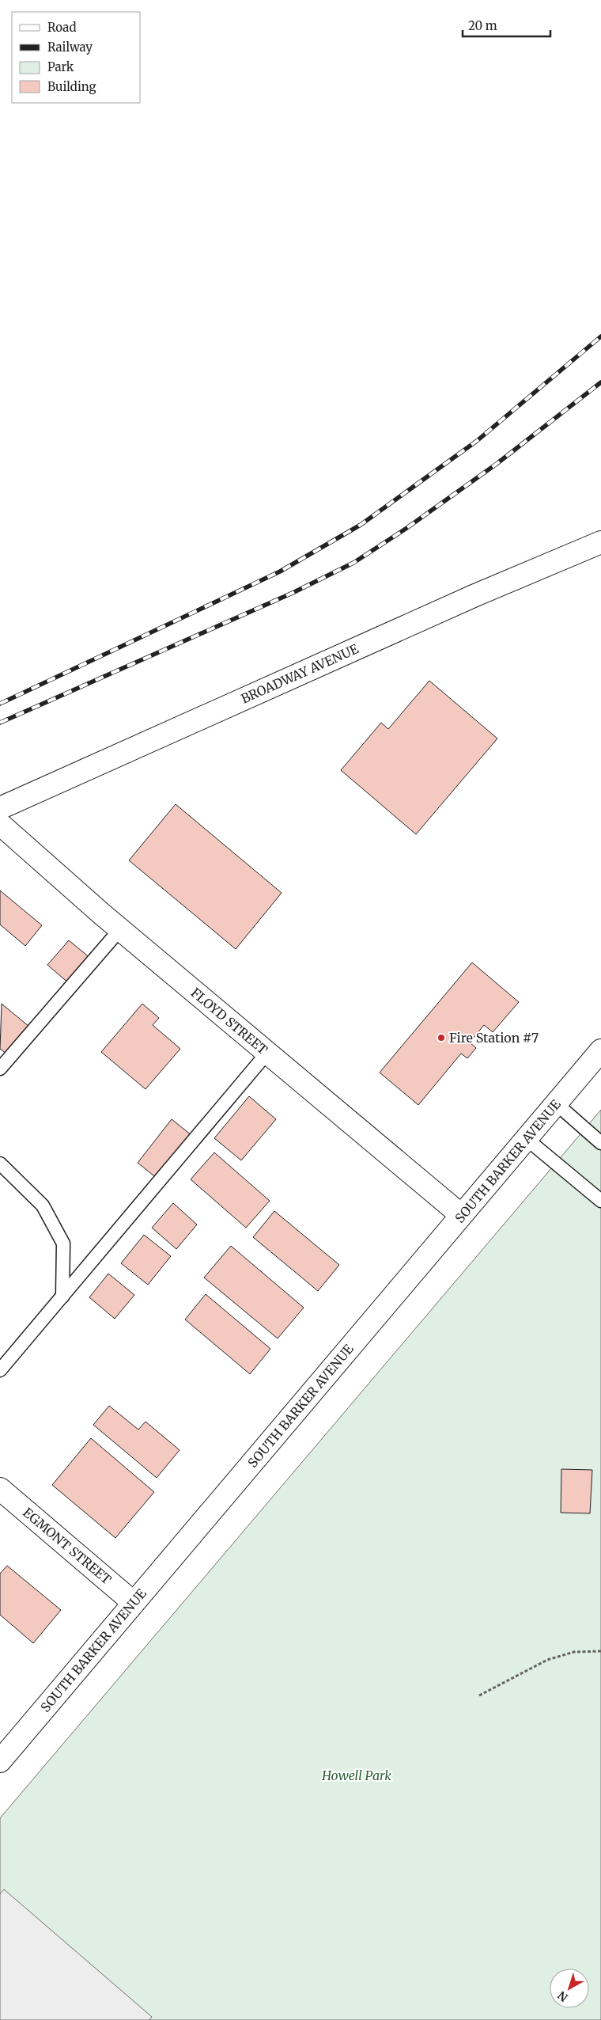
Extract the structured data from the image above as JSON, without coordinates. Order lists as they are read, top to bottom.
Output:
{
  "streets": {
    "street": [
      "BROADWAY AVENUE",
      "FLOYD STREET",
      "SOUTH BARKER AVENUE",
      "EGMONT STREET"
    ]
  },
  "crossings": [
    ["FLOYD STREET", "SOUTH BARKER AVENUE"],
    ["SOUTH BARKER AVENUE", "EGMONT STREET"]
  ],
  "parks": ["Howell Park"],
  "places": ["Fire Station #7"],
  "legend": [
    "Road",
    "Railway",
    "Park",
    "Building"
  ],
  "scale_bar": "20 m",
  "north": "bottom left"
}
